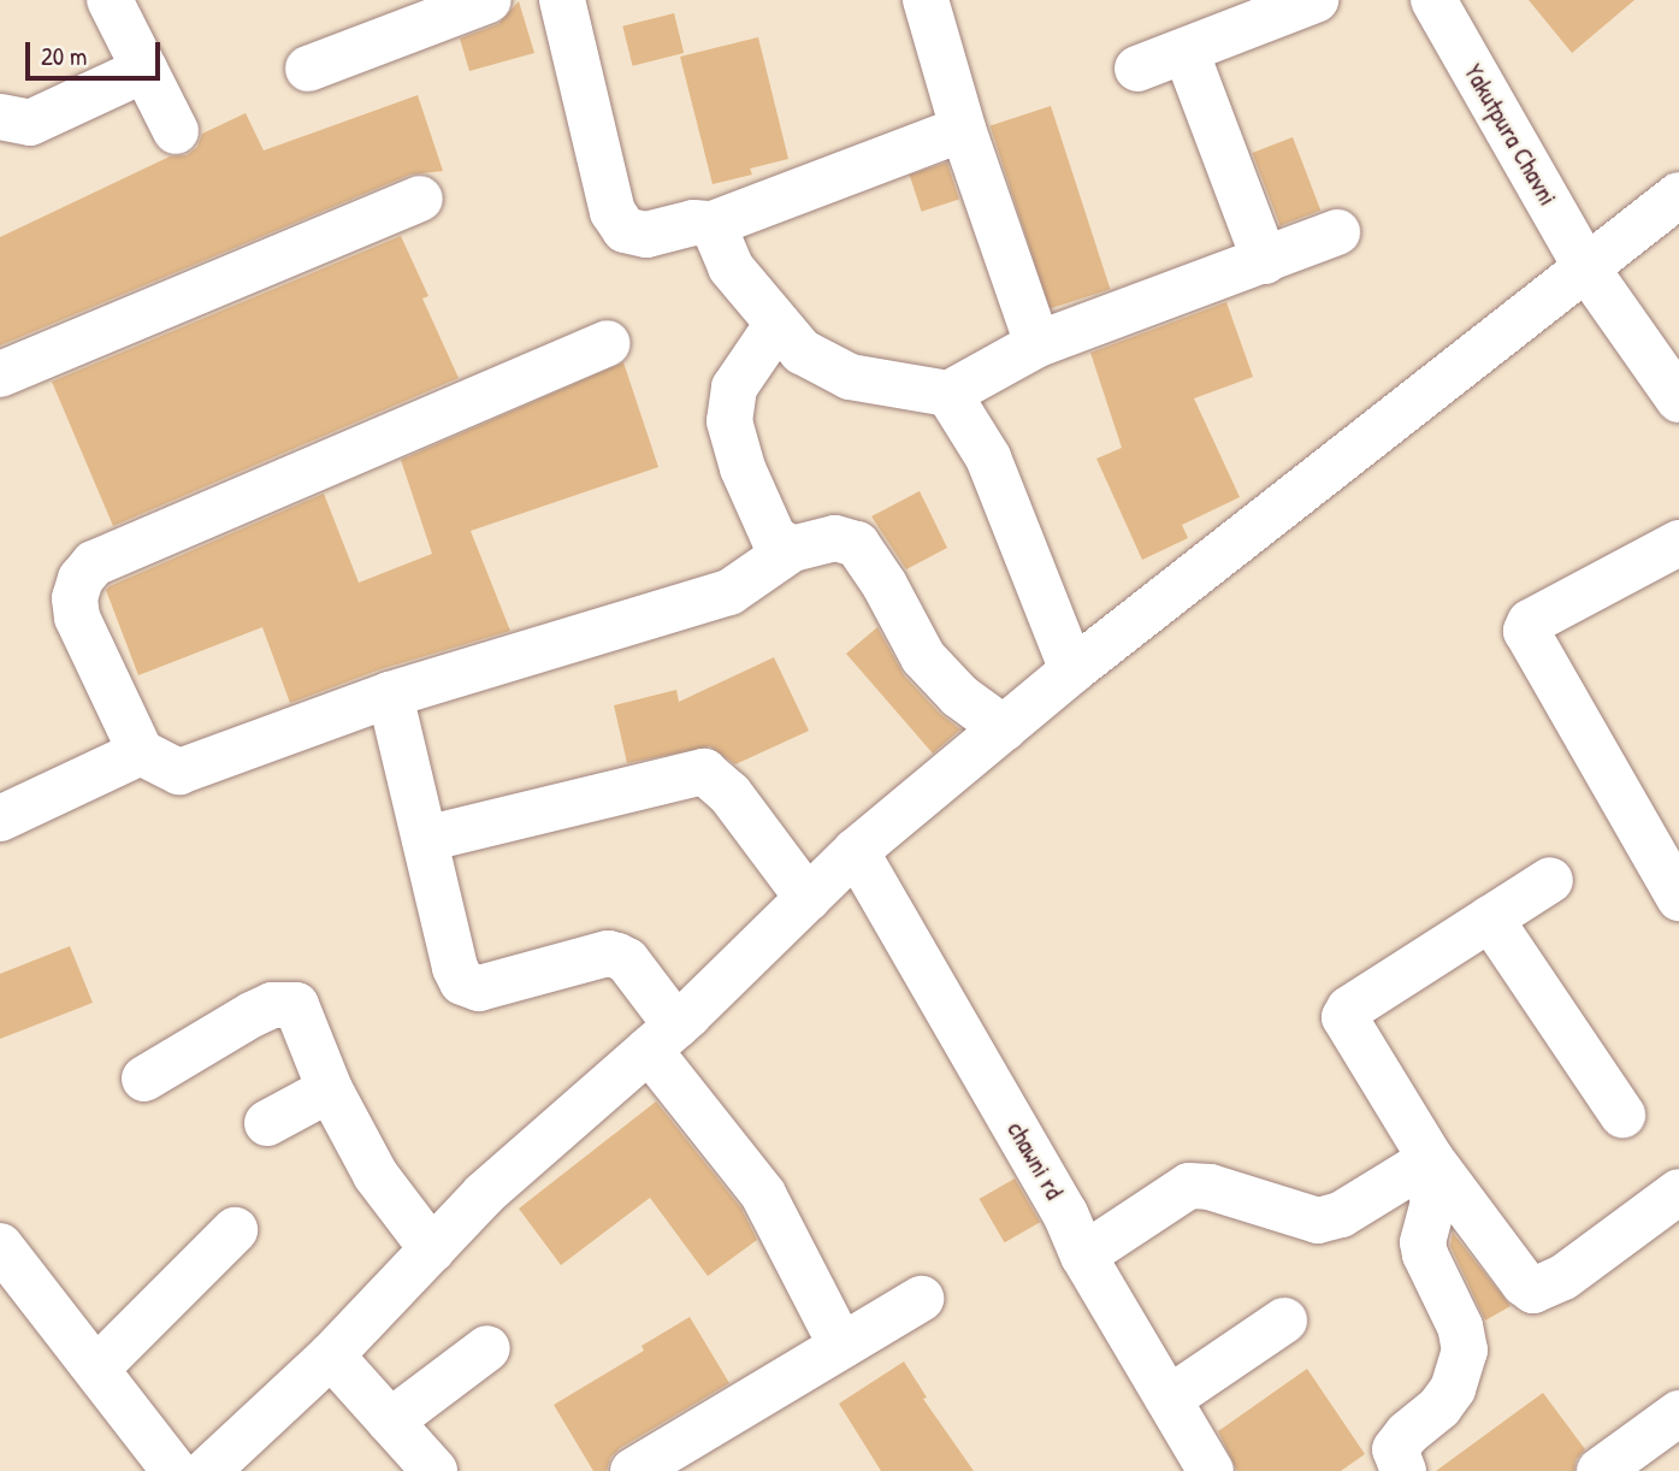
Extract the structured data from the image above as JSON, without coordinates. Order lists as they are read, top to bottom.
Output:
{
  "streets": {
    "street": ["Yakutpura Chavni", "chawni rd"]
  },
  "scale_bar": "20 m"
}
